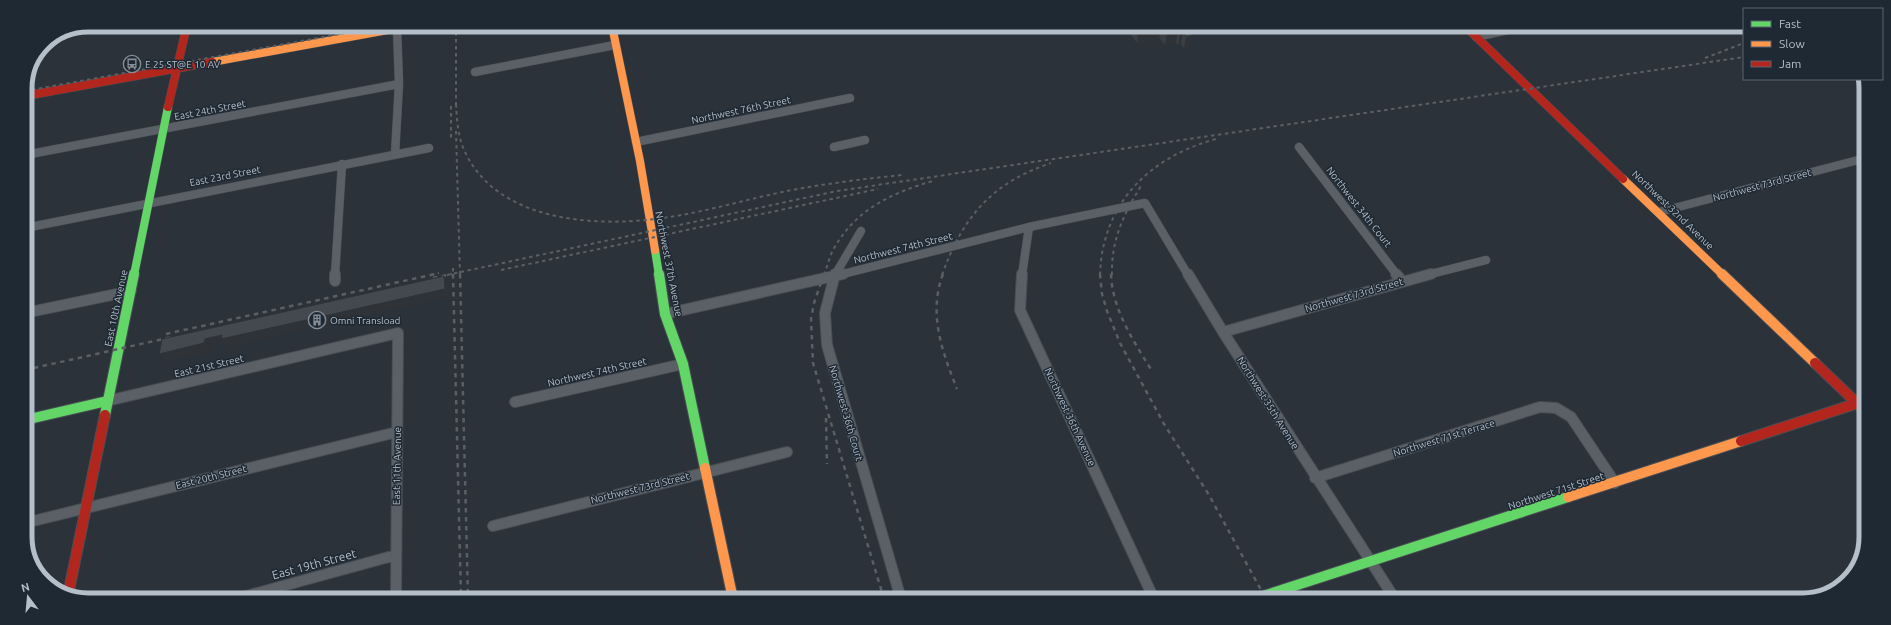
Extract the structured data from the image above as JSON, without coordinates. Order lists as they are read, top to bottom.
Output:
{
  "streets": {
    "street": [
      "East 24th Street",
      "Northwest 76th Street",
      "East 23rd Street",
      "Northwest 73rd Street",
      "Northwest 34th Court",
      "Northwest 32nd Avenue",
      "Northwest 74th Street",
      "Northwest 37th Avenue",
      "East 10th Avenue",
      "East 21st Street",
      "Northwest 35th Avenue",
      "Northwest 36th Court",
      "Northwest 36th Avenue",
      "Northwest 71st Terrace",
      "East 11th Avenue",
      "East 20th Street",
      "Northwest 71st Street",
      "East 19th Street"
    ]
  },
  "crossings": [
    ["East 24th Street", "East 10th Avenue"],
    ["Northwest 76th Street", "Northwest 37th Avenue"],
    ["East 23rd Street", "East 10th Avenue"],
    ["Northwest 73rd Street", "Northwest 34th Court"],
    ["Northwest 73rd Street", "Northwest 32nd Avenue"],
    ["Northwest 73rd Street", "Northwest 37th Avenue"],
    ["Northwest 73rd Street", "Northwest 35th Avenue"],
    ["Northwest 74th Street", "Northwest 37th Avenue"],
    ["Northwest 74th Street", "Northwest 35th Avenue"],
    ["Northwest 74th Street", "Northwest 36th Court"],
    ["Northwest 74th Street", "Northwest 36th Avenue"],
    ["East 10th Avenue", "East 21st Street"],
    ["East 10th Avenue", "East 20th Street"],
    ["East 21st Street", "East 11th Avenue"],
    ["Northwest 35th Avenue", "Northwest 71st Terrace"],
    ["Northwest 35th Avenue", "Northwest 71st Street"],
    ["Northwest 71st Terrace", "Northwest 71st Street"],
    ["East 11th Avenue", "East 20th Street"],
    ["East 11th Avenue", "East 19th Street"]
  ],
  "places": {
    "bus stop": ["E 25 ST@E 10 AV"],
    "building": ["Omni Transload"]
  },
  "legend": ["Fast", "Slow", "Jam"],
  "north": "top"
}
